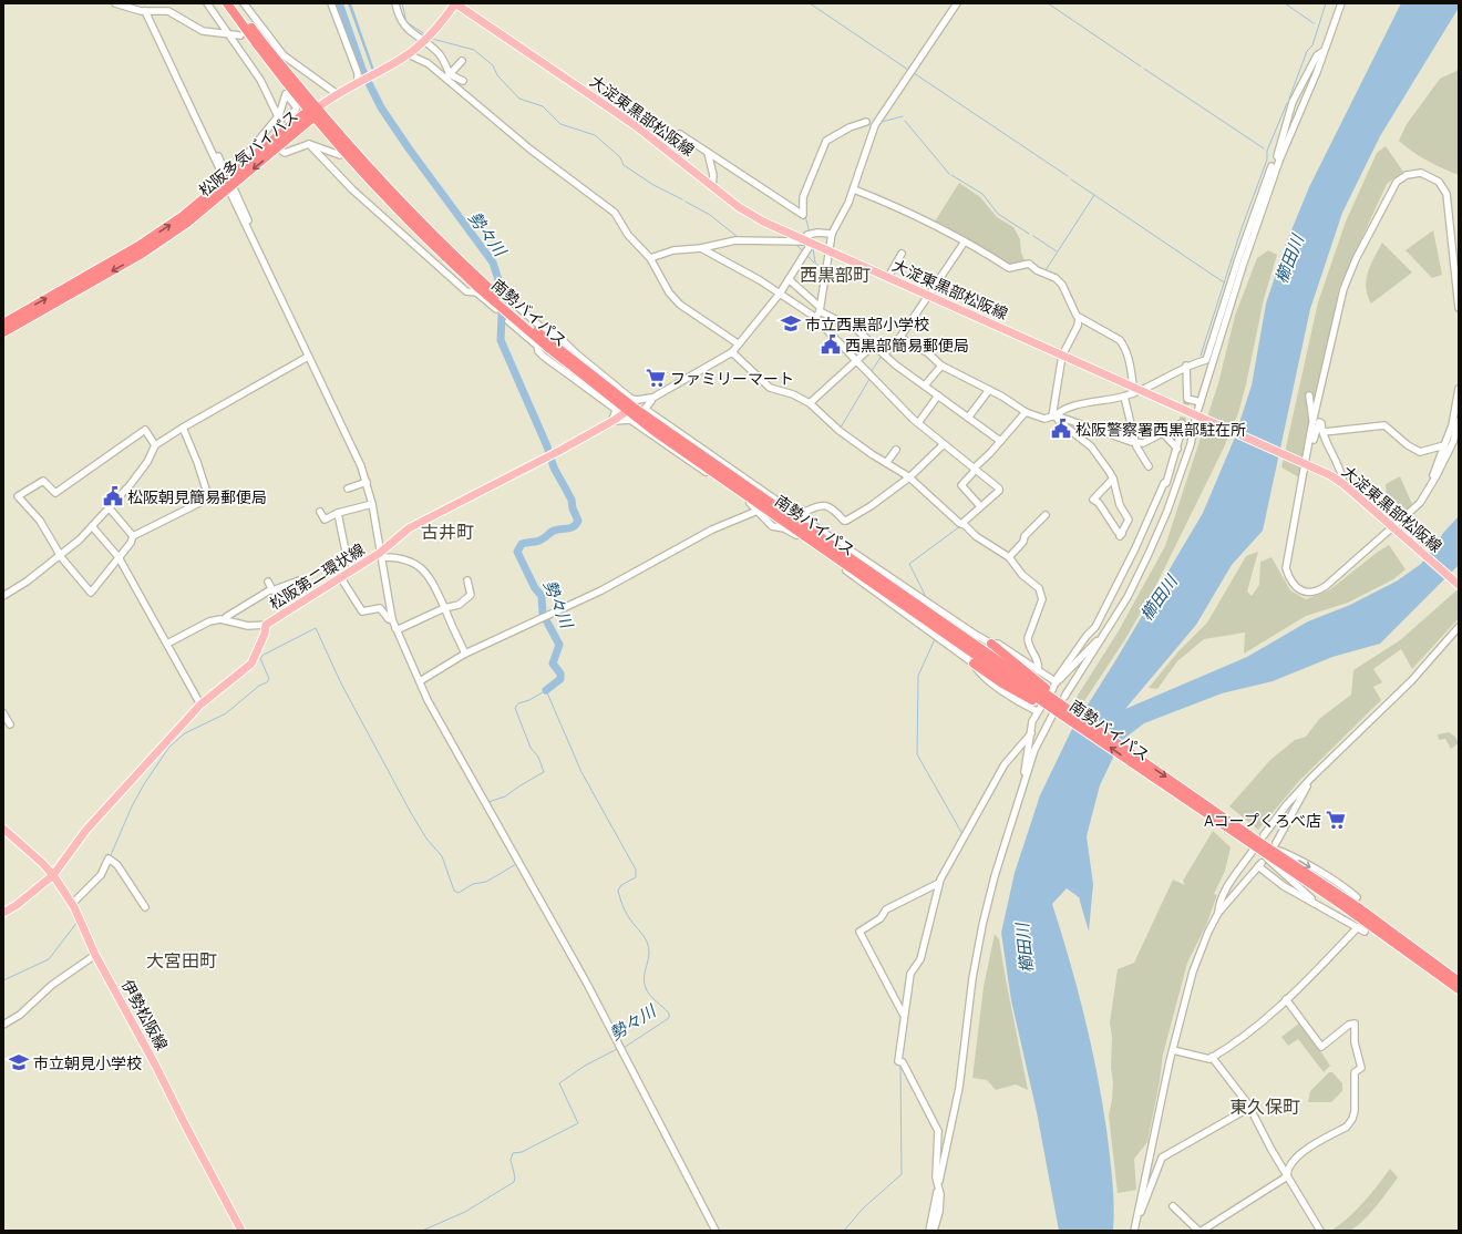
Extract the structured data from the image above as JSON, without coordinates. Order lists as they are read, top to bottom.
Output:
{
  "streets": {
    "highway": ["松阪多気バイパス", "南勢バイパス"],
    "main road": ["大淀東黒部松阪線", "松阪第二環状線", "伊勢松阪線"]
  },
  "crossings": [
    ["大淀東黒部松阪線", "松阪多気バイパス"],
    ["大淀東黒部松阪線", "南勢バイパス"],
    ["松阪多気バイパス", "南勢バイパス"],
    ["南勢バイパス", "松阪第二環状線"],
    ["松阪第二環状線", "伊勢松阪線"]
  ],
  "districts": [
    "西黒部町",
    "古井町",
    "大宮田町",
    "東久保町"
  ],
  "water": ["勢々川", "櫛田川"],
  "places": {
    "school or university": ["市立西黒部小学校", "市立朝見小学校"],
    "public building": ["西黒部簡易郵便局", "松阪警察署西黒部駐在所", "松阪朝見簡易郵便局"],
    "supermarket": ["ファミリーマート", "Aコープくろべ店"]
  }
}
